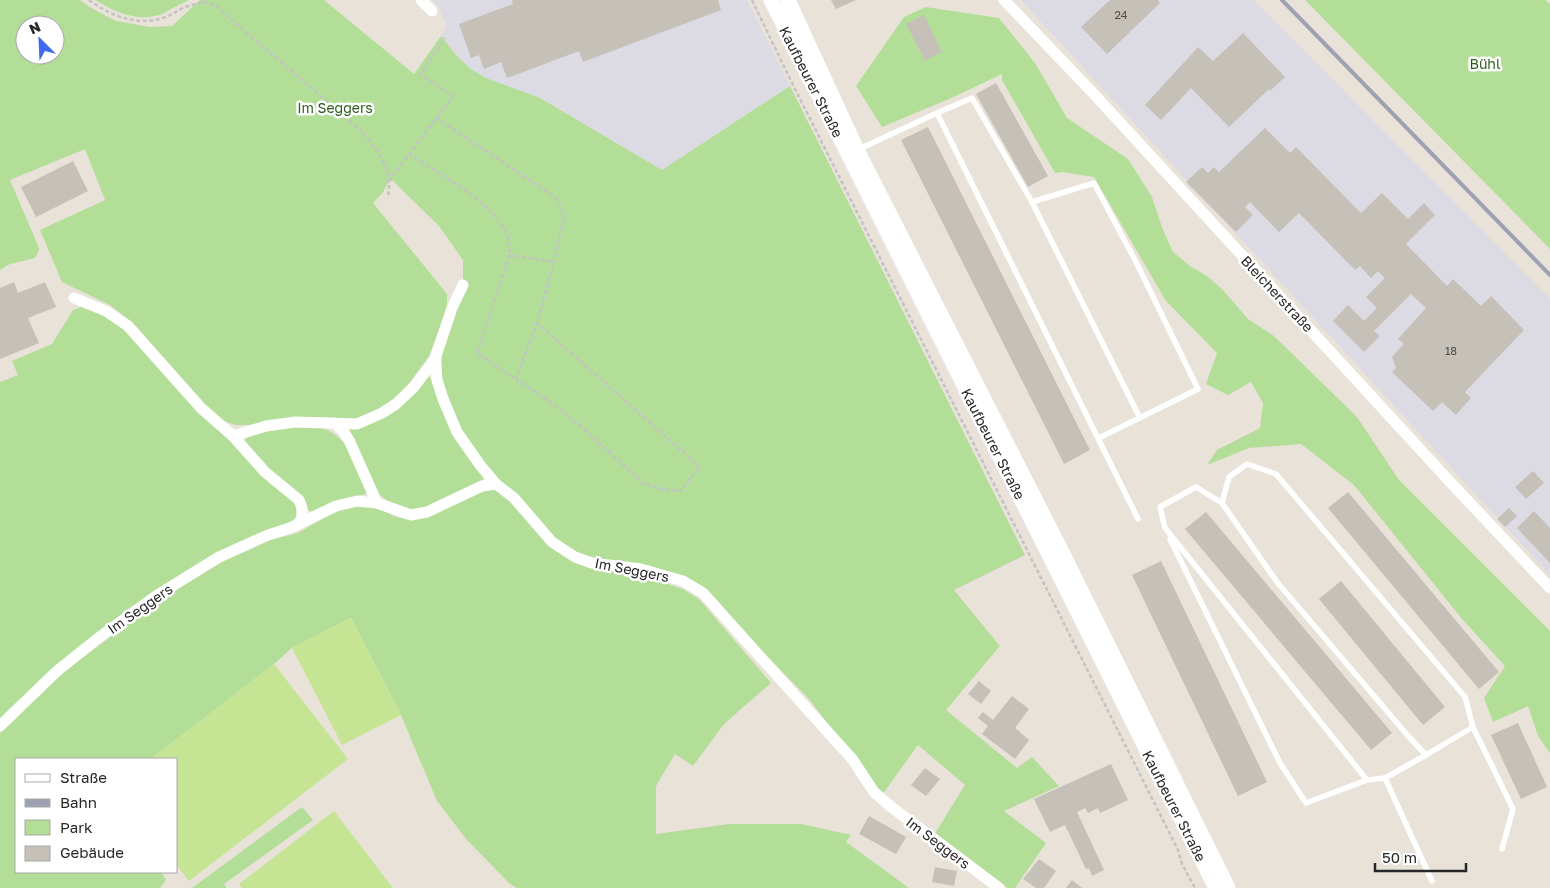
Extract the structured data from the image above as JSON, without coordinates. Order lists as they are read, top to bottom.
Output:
{
  "streets": {
    "main road": ["Kaufbeurer Straße"],
    "street": ["Bleicherstraße", "Im Seggers"]
  },
  "parks": ["Bühl", "Im Seggers"],
  "house_numbers": ["24", "18"],
  "legend": [
    "Straße",
    "Bahn",
    "Park",
    "Gebäude"
  ],
  "scale_bar": "50 m",
  "north": "top left"
}
